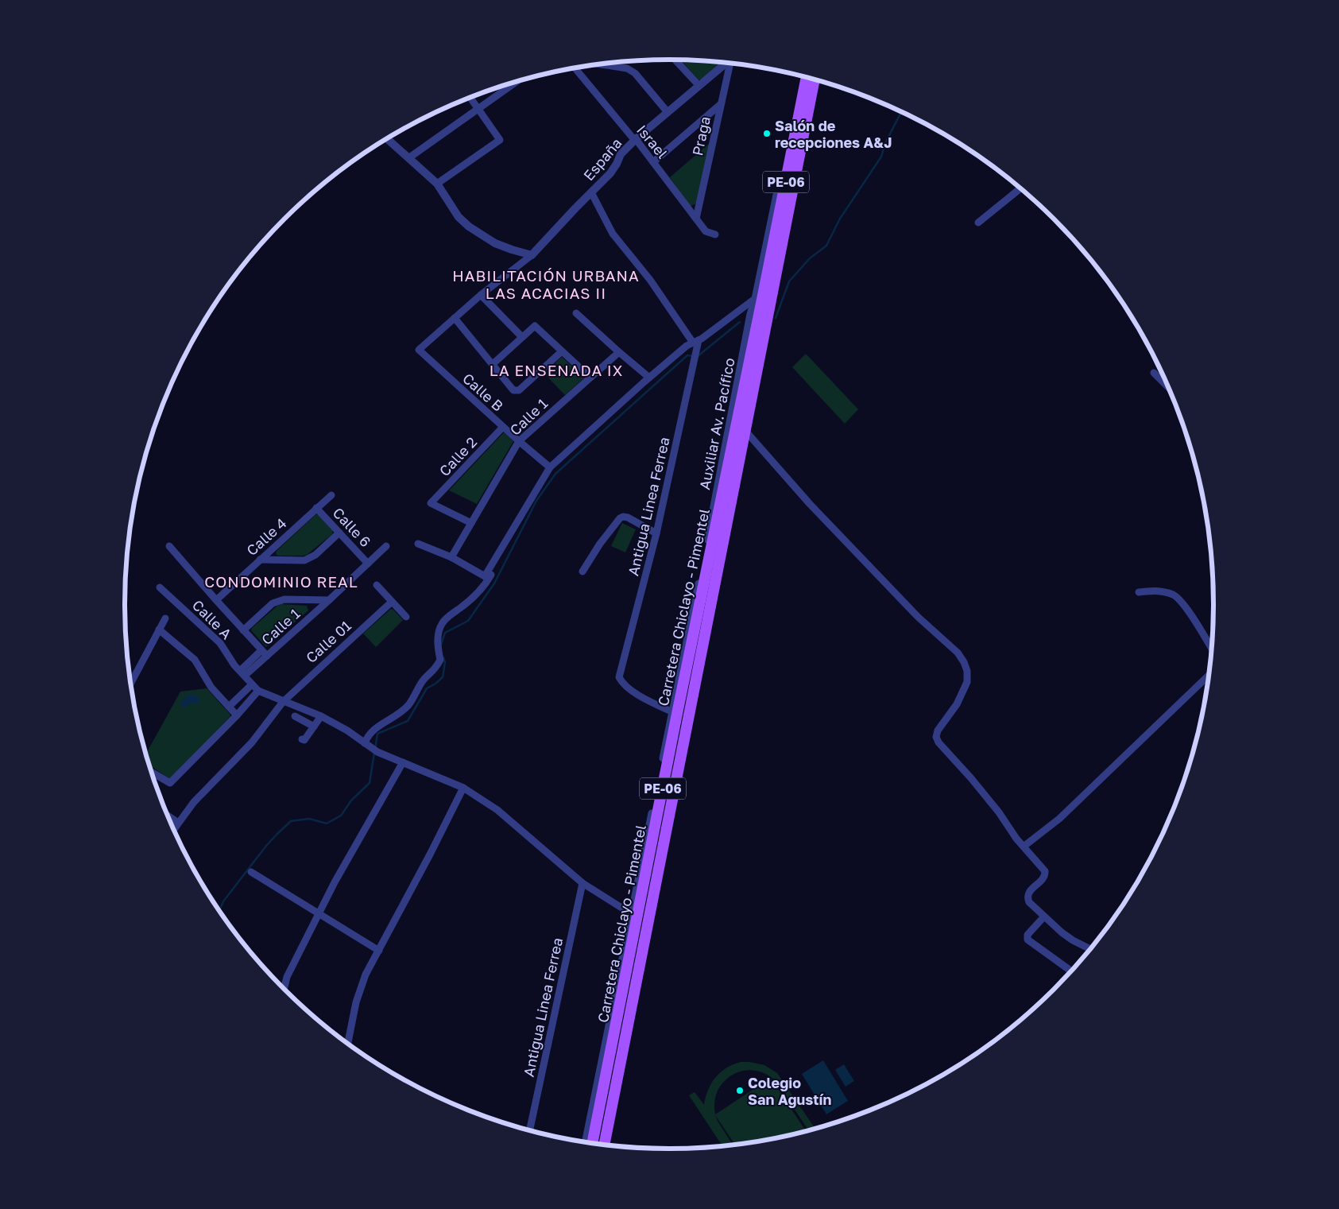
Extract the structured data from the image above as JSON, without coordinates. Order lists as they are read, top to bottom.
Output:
{
  "streets": {
    "main road": ["PE-06", "Carretera Chiclayo - Pimentel"],
    "street": [
      "Praga",
      "Israel",
      "España",
      "Calle B",
      "Calle 1",
      "Auxiliar Av. Pacífico",
      "Calle 2",
      "Antigua Linea Ferrea",
      "Calle 6",
      "Calle 4",
      "Calle A",
      "Calle 01"
    ]
  },
  "crossings": [
    ["Praga", "Israel"],
    ["Israel", "España"],
    ["España", "Calle B"],
    ["Calle B", "Calle 1"],
    ["Calle B", "Calle 2"],
    ["Calle 1", "Calle 2"],
    ["Calle 1", "Calle 6"],
    ["Calle 1", "Calle A"],
    ["Auxiliar Av. Pacífico", "Antigua Linea Ferrea"],
    ["Auxiliar Av. Pacífico", "Carretera Chiclayo - Pimentel"],
    ["Antigua Linea Ferrea", "Carretera Chiclayo - Pimentel"],
    ["Calle 6", "Calle 4"]
  ],
  "districts": ["HABILITACIÓN URBANA LAS ACACIAS II", "LA ENSENADA IX", "CONDOMINIO REAL"],
  "places": ["Salón de recepciones A&J", "Colegio San Agustín"]
}
